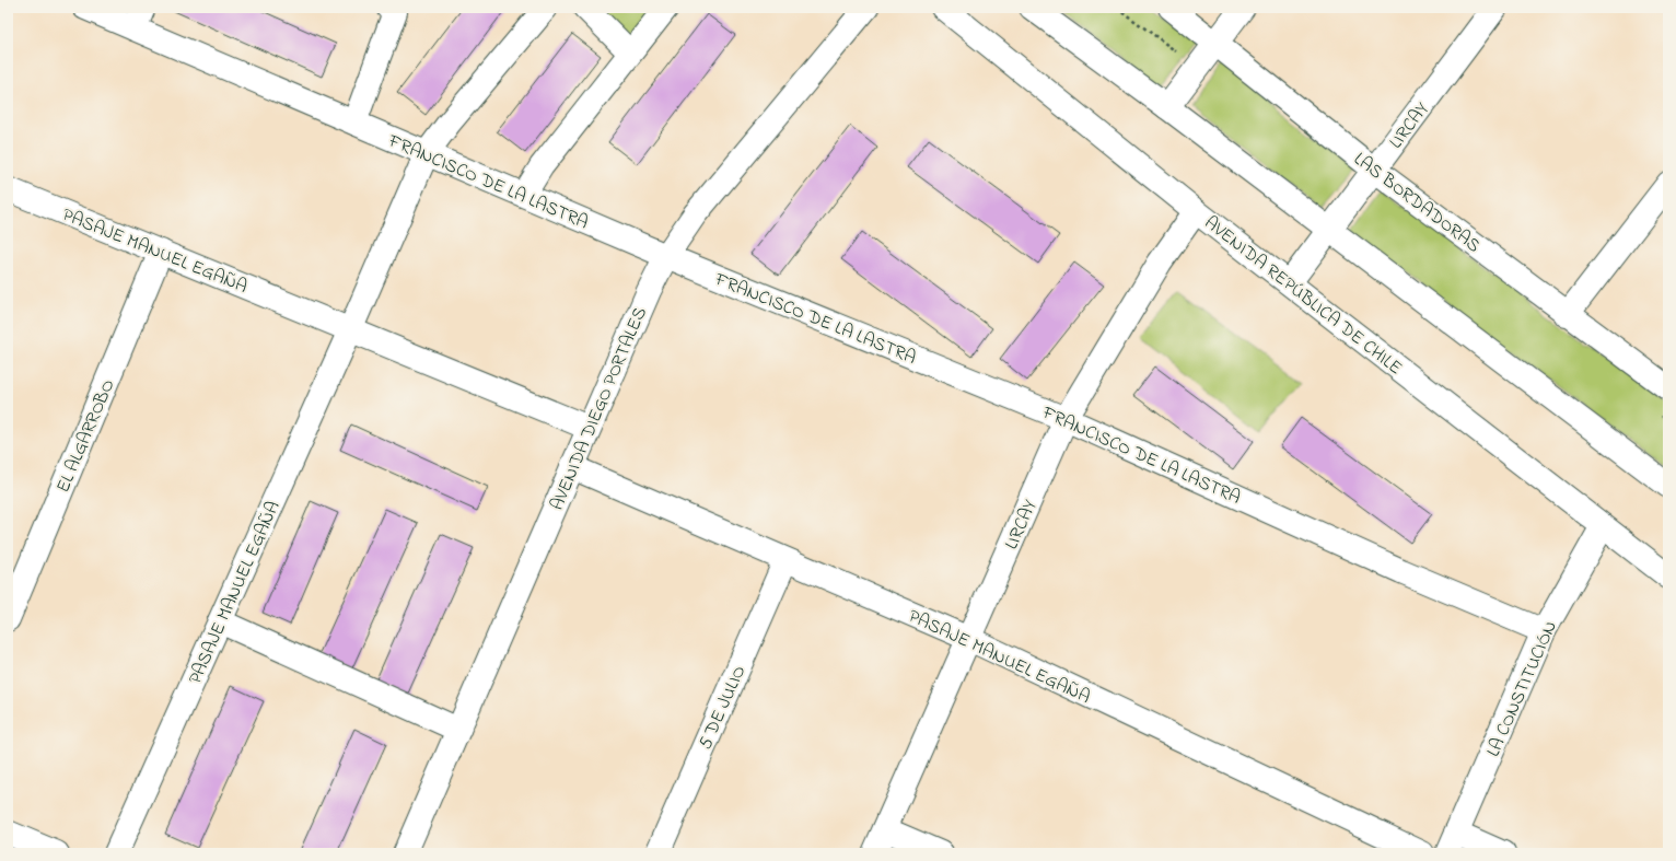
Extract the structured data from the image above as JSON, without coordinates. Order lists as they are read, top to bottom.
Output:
{
  "streets": {
    "street": [
      "LIRCAY",
      "FRANCISCO DE LA LASTRA",
      "LAS BORDADORAS",
      "PASAJE MANUEL EGAÑA",
      "AVENIDA REPÚBLICA DE CHILE",
      "AVENIDA DIEGO PORTALES",
      "EL ALGARROBO",
      "LA CONSTITUCIÓN",
      "5 DE JULIO"
    ]
  },
  "crossings": [
    ["LIRCAY", "FRANCISCO DE LA LASTRA"],
    ["LIRCAY", "LAS BORDADORAS"],
    ["LIRCAY", "PASAJE MANUEL EGAÑA"],
    ["LIRCAY", "AVENIDA REPÚBLICA DE CHILE"],
    ["FRANCISCO DE LA LASTRA", "PASAJE MANUEL EGAÑA"],
    ["FRANCISCO DE LA LASTRA", "AVENIDA DIEGO PORTALES"],
    ["FRANCISCO DE LA LASTRA", "LA CONSTITUCIÓN"],
    ["PASAJE MANUEL EGAÑA", "AVENIDA DIEGO PORTALES"],
    ["PASAJE MANUEL EGAÑA", "EL ALGARROBO"],
    ["PASAJE MANUEL EGAÑA", "5 DE JULIO"],
    ["AVENIDA REPÚBLICA DE CHILE", "LA CONSTITUCIÓN"]
  ]
}
